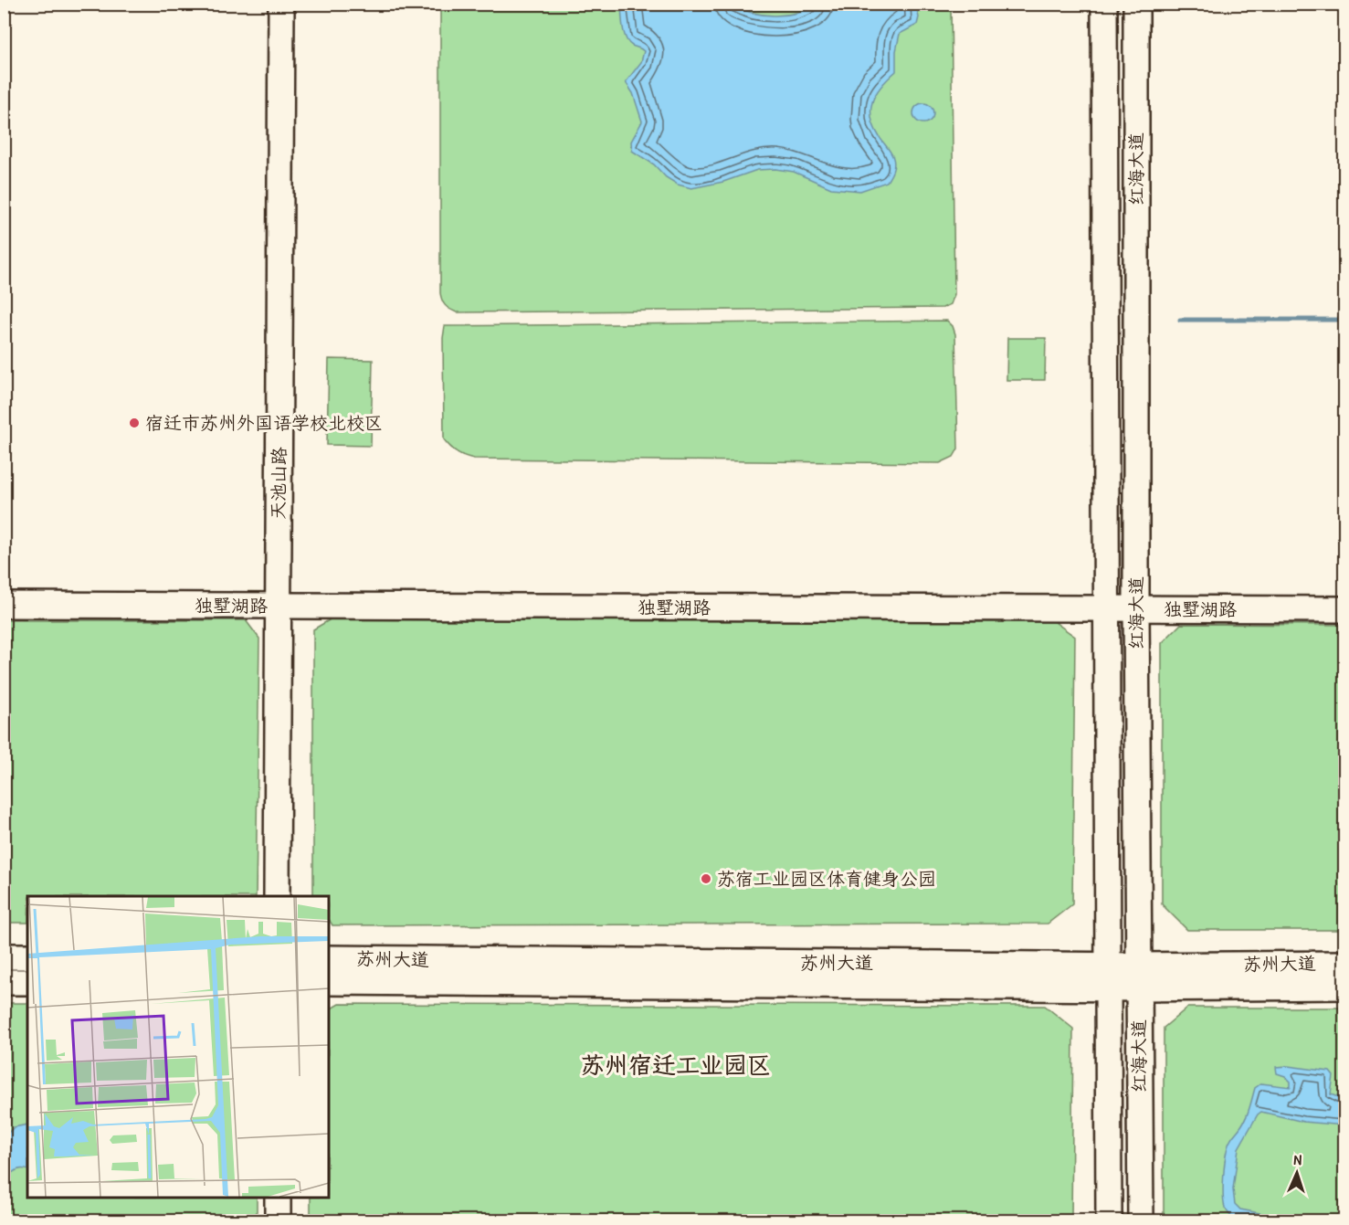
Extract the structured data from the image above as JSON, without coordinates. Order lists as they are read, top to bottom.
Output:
{
  "streets": {
    "street": [
      "红海大道",
      "天池山路",
      "独墅湖路",
      "苏州大道"
    ]
  },
  "crossings": [
    ["红海大道", "独墅湖路"],
    ["红海大道", "苏州大道"],
    ["天池山路", "独墅湖路"]
  ],
  "districts": ["苏州宿迁工业园区"],
  "places": ["宿迁市苏州外国语学校北校区", "苏宿工业园区体育健身公园"],
  "north": "top"
}
